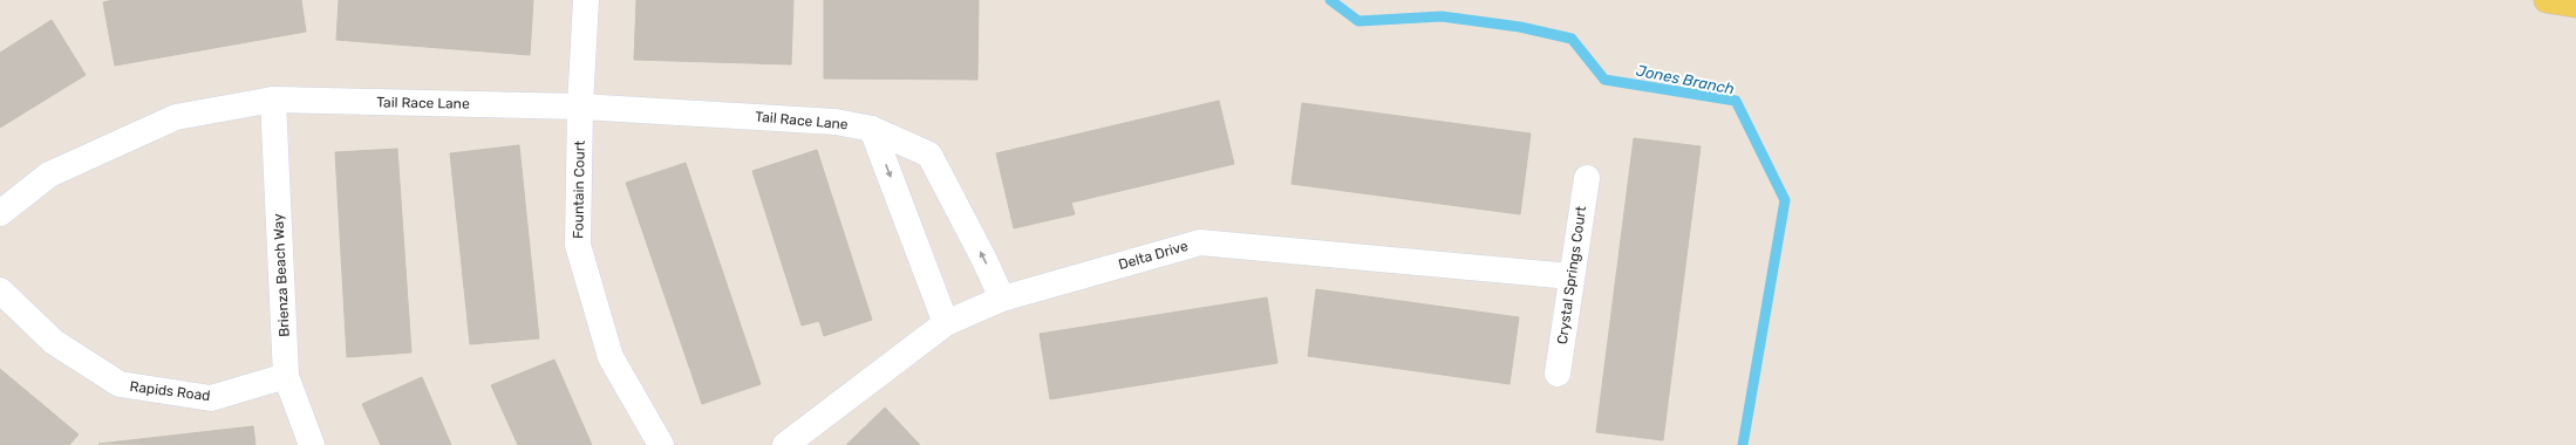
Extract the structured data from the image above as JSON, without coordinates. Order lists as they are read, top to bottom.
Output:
{
  "streets": {
    "street": [
      "Tail Race Lane",
      "Fountain Court",
      "Delta Drive",
      "Brienza Beach Way",
      "Crystal Springs Court",
      "Rapids Road"
    ]
  },
  "crossings": [
    ["Tail Race Lane", "Fountain Court"],
    ["Tail Race Lane", "Delta Drive"],
    ["Tail Race Lane", "Brienza Beach Way"],
    ["Delta Drive", "Crystal Springs Court"],
    ["Brienza Beach Way", "Rapids Road"]
  ],
  "water": ["Jones Branch"]
}
